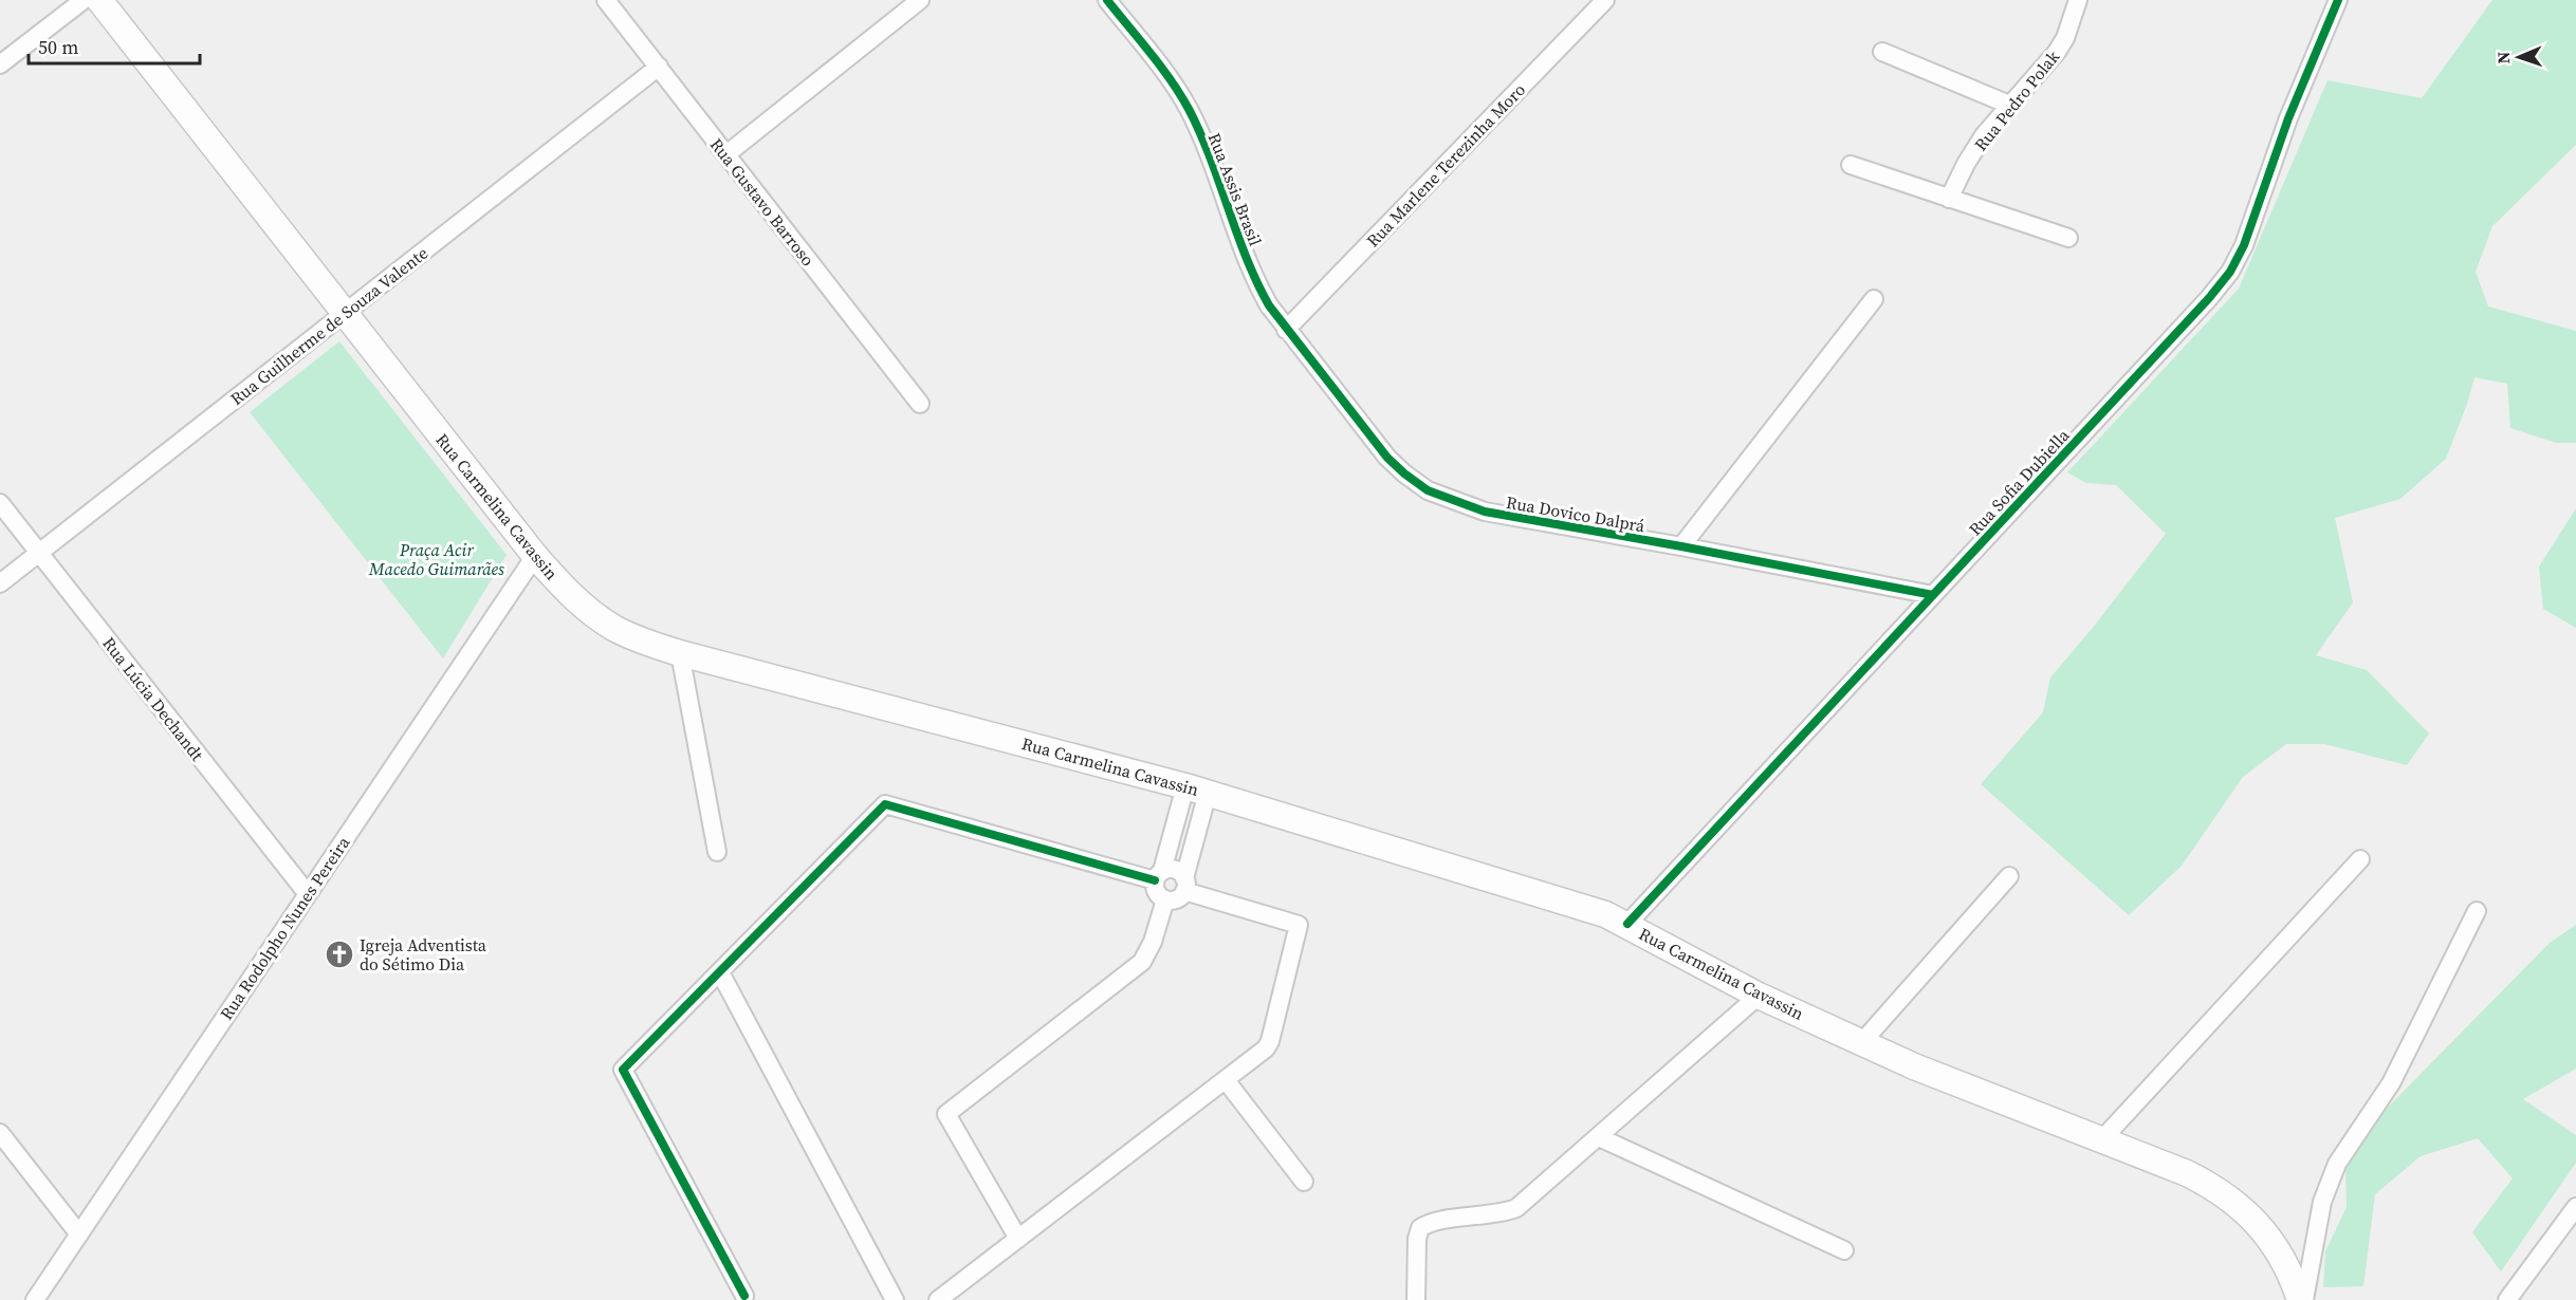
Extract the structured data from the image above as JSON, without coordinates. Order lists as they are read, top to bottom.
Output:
{
  "streets": {
    "main road": ["Rua Carmelina Cavassin"],
    "street": [
      "Rua Pedro Polak",
      "Rua Marlene Terezinha Moro",
      "Rua Assis Brasil",
      "Rua Gustavo Barroso",
      "Rua Guilherme de Souza Valente",
      "Rua Sofia Dubiella",
      "Rua Dovico Dalprá",
      "Rua Lúcia Dechandt",
      "Rua Rodolpho Nunes Pereira"
    ]
  },
  "crossings": [
    ["Rua Marlene Terezinha Moro", "Rua Assis Brasil"],
    ["Rua Marlene Terezinha Moro", "Rua Dovico Dalprá"],
    ["Rua Assis Brasil", "Rua Dovico Dalprá"],
    ["Rua Gustavo Barroso", "Rua Guilherme de Souza Valente"],
    ["Rua Guilherme de Souza Valente", "Rua Carmelina Cavassin"],
    ["Rua Guilherme de Souza Valente", "Rua Lúcia Dechandt"],
    ["Rua Sofia Dubiella", "Rua Carmelina Cavassin"],
    ["Rua Sofia Dubiella", "Rua Dovico Dalprá"],
    ["Rua Carmelina Cavassin", "Rua Rodolpho Nunes Pereira"],
    ["Rua Lúcia Dechandt", "Rua Rodolpho Nunes Pereira"]
  ],
  "parks": ["Praça Acir Macedo Guimarães"],
  "places": {
    "church": ["Igreja Adventista do Sétimo Dia"]
  },
  "scale_bar": "50 m",
  "north": "left"
}
